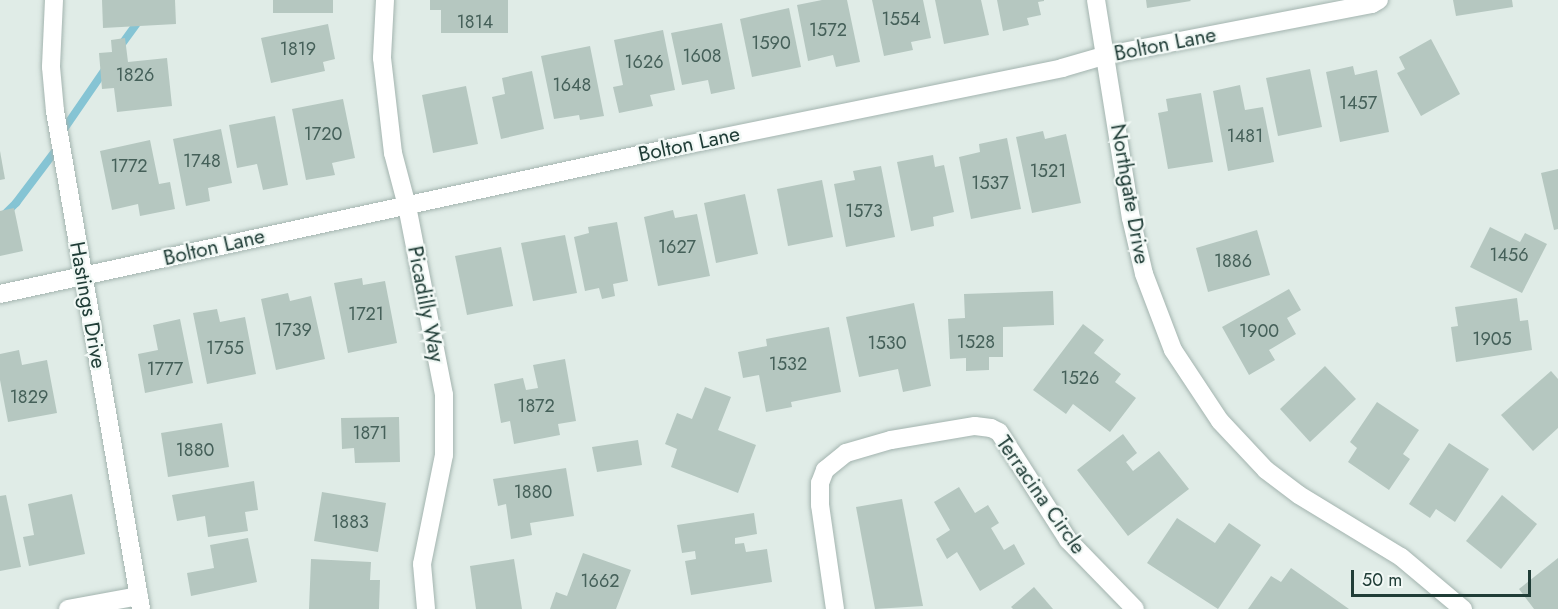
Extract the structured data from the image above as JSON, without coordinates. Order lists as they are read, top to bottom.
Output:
{
  "streets": {
    "street": [
      "Bolton Lane",
      "Northgate Drive",
      "Picadilly Way",
      "Hastings Drive",
      "Terracina Circle"
    ]
  },
  "crossings": [
    ["Bolton Lane", "Northgate Drive"],
    ["Bolton Lane", "Picadilly Way"],
    ["Bolton Lane", "Hastings Drive"]
  ],
  "house_numbers": [
    "1554",
    "1814",
    "1572",
    "1590",
    "1819",
    "1608",
    "1626",
    "1826",
    "1648",
    "1457",
    "1720",
    "1481",
    "1748",
    "1772",
    "1521",
    "1537",
    "1573",
    "1627",
    "1456",
    "1886",
    "1721",
    "1739",
    "1900",
    "1905",
    "1528",
    "1530",
    "1755",
    "1532",
    "1777",
    "1526",
    "1829",
    "1872",
    "1871",
    "1880",
    "1880",
    "1883",
    "1662"
  ],
  "scale_bar": "50 m"
}
